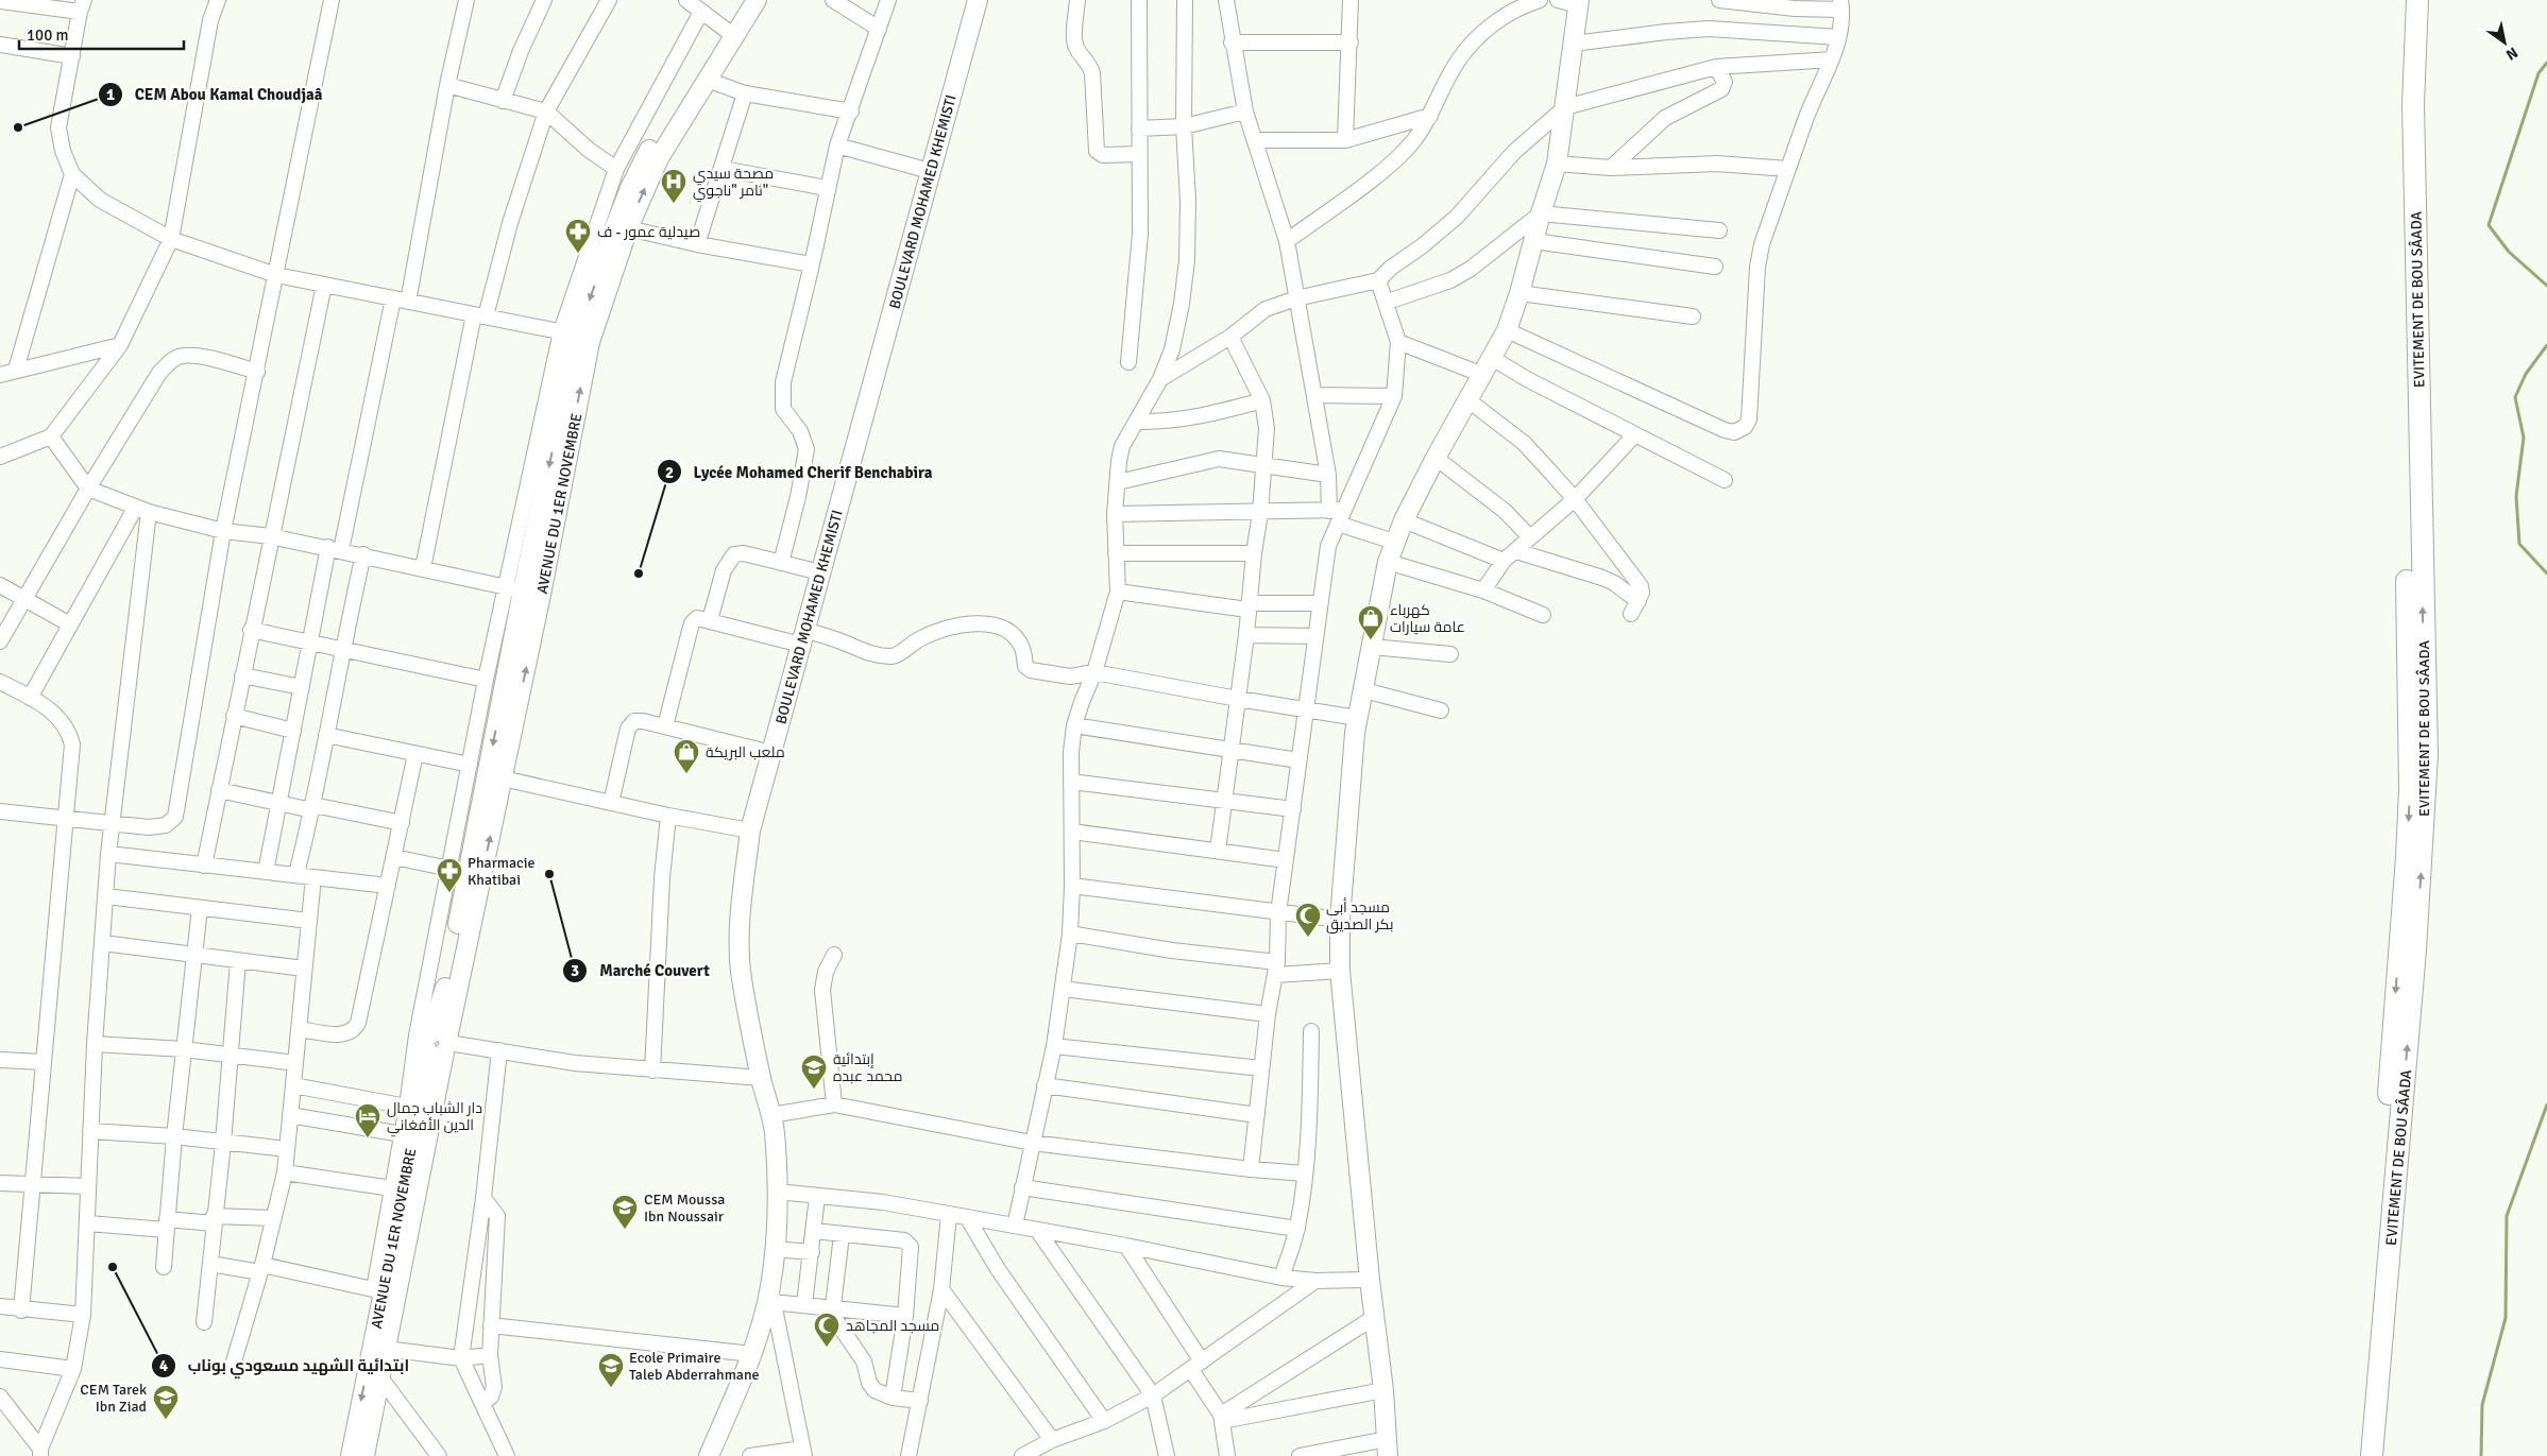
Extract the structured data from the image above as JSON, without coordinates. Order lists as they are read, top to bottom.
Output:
{
  "streets": {
    "highway": ["EVITEMENT DE BOU SÂADA"],
    "main road": ["BOULEVARD MOHAMED KHEMISTI", "AVENUE DU 1ER NOVEMBRE"]
  },
  "places": {
    "other": [
      "CEM Abou Kamal Choudjaâ",
      "Lycée Mohamed Cherif Benchabira",
      "Marché Couvert",
      "ابتدائية الشهيد مسعودي بوناب"
    ],
    "hospital": ["مصحة سيدي ثامر \"ناجوي\""],
    "pharmacy": ["صيدلية عمور - ف", "Pharmacie Khatibai"],
    "shop": ["كهرباء عامة سيارات", "ملعب البريكة"],
    "mosque": ["مسجد أبي بكر الصديق", "مسجد المجاهد"],
    "school or university": [
      "إبتدائية محمد عبده",
      "CEM Moussa Ibn Noussair",
      "Ecole Primaire Taleb Abderrahmane",
      "CEM Tarek Ibn Ziad"
    ],
    "hotel": ["دار الشباب جمال الدين الأفغاني"]
  },
  "scale_bar": "100 m",
  "north": "bottom right"
}
